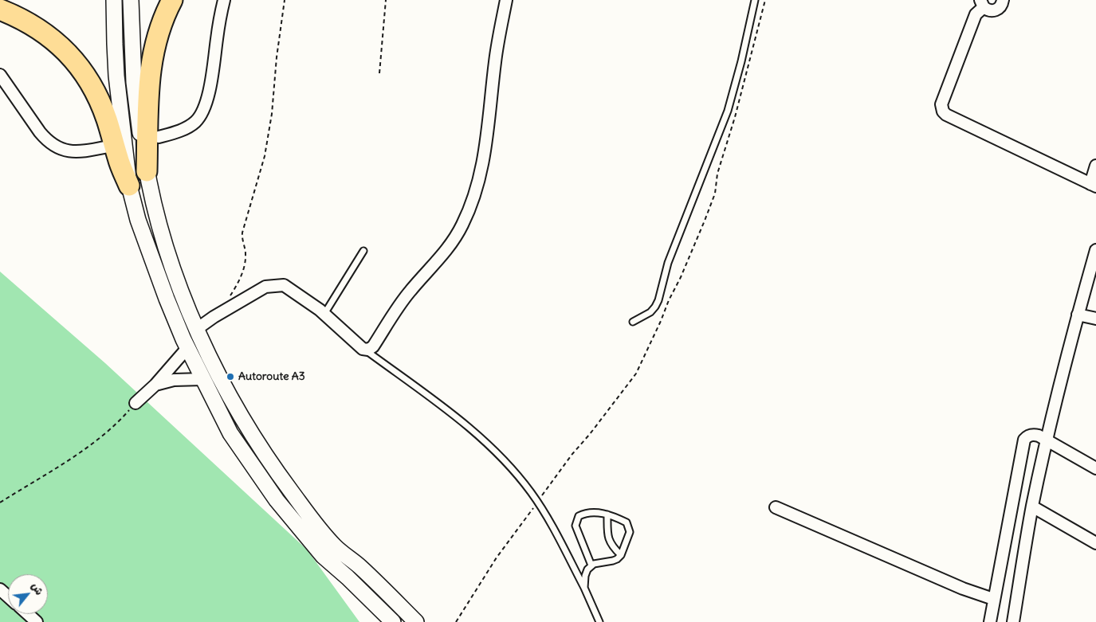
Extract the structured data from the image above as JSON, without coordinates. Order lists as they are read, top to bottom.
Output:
{
  "places": ["Autoroute A3"],
  "north": "top right"
}
